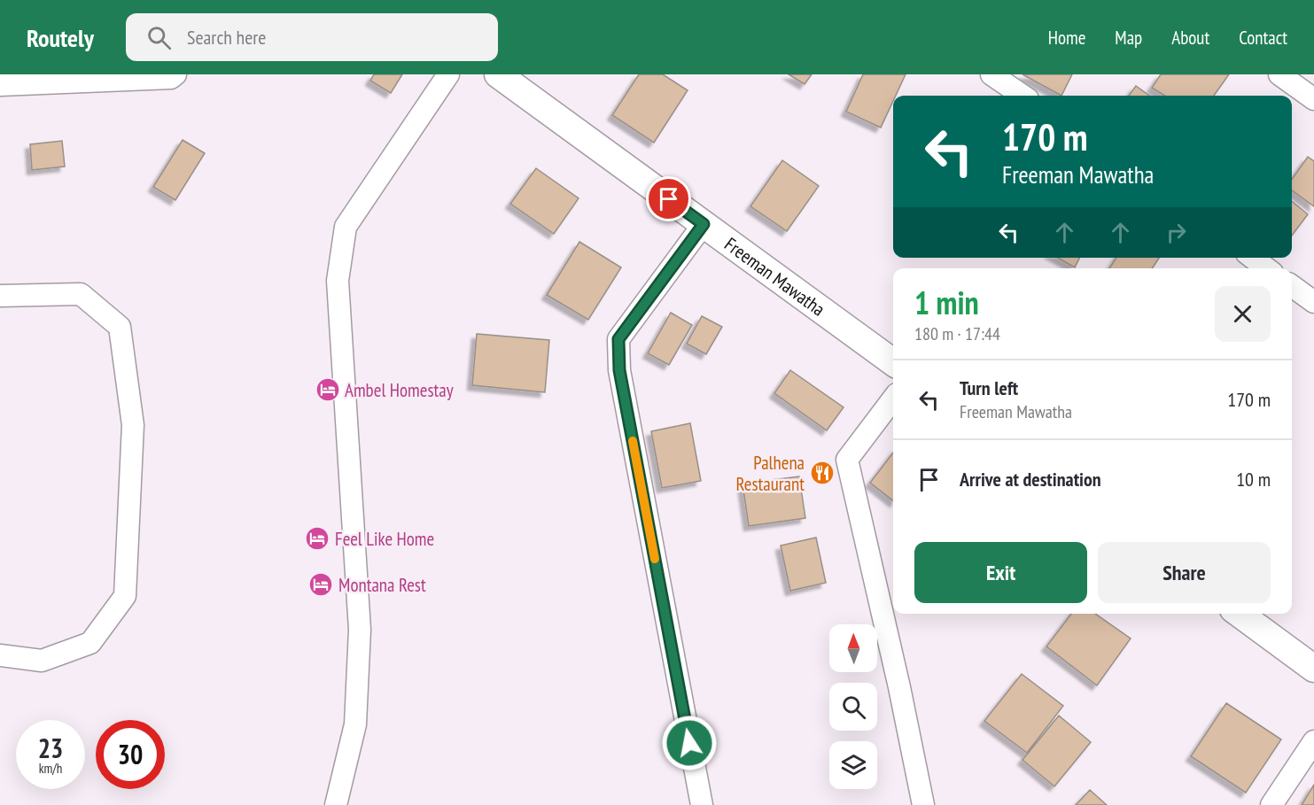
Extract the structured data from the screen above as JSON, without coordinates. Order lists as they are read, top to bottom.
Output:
{
  "streets": {
    "street": ["Freeman Mawatha"]
  },
  "places": {
    "hotel": ["Ambel Homestay", "Feel Like Home", "Montana Rest"],
    "restaurant": ["Palhena Restaurant"]
  },
  "north": "top",
  "page": {
    "header": "Routely",
    "search": "Search here",
    "nav": [
      "Home",
      "Map",
      "About",
      "Contact"
    ],
    "turn": ["170 m", "Freeman Mawatha"],
    "heading": ["1 min", "180 m · 17:44"],
    "list": [
      {
        "name": "Turn left",
        "note": "Freeman Mawatha",
        "value": "170 m"
      },
      {
        "name": "Arrive at destination",
        "value": "10 m"
      }
    ],
    "buttons": ["Exit", "Share"],
    "speed": "23 km/h",
    "limit": "30"
  }
}
